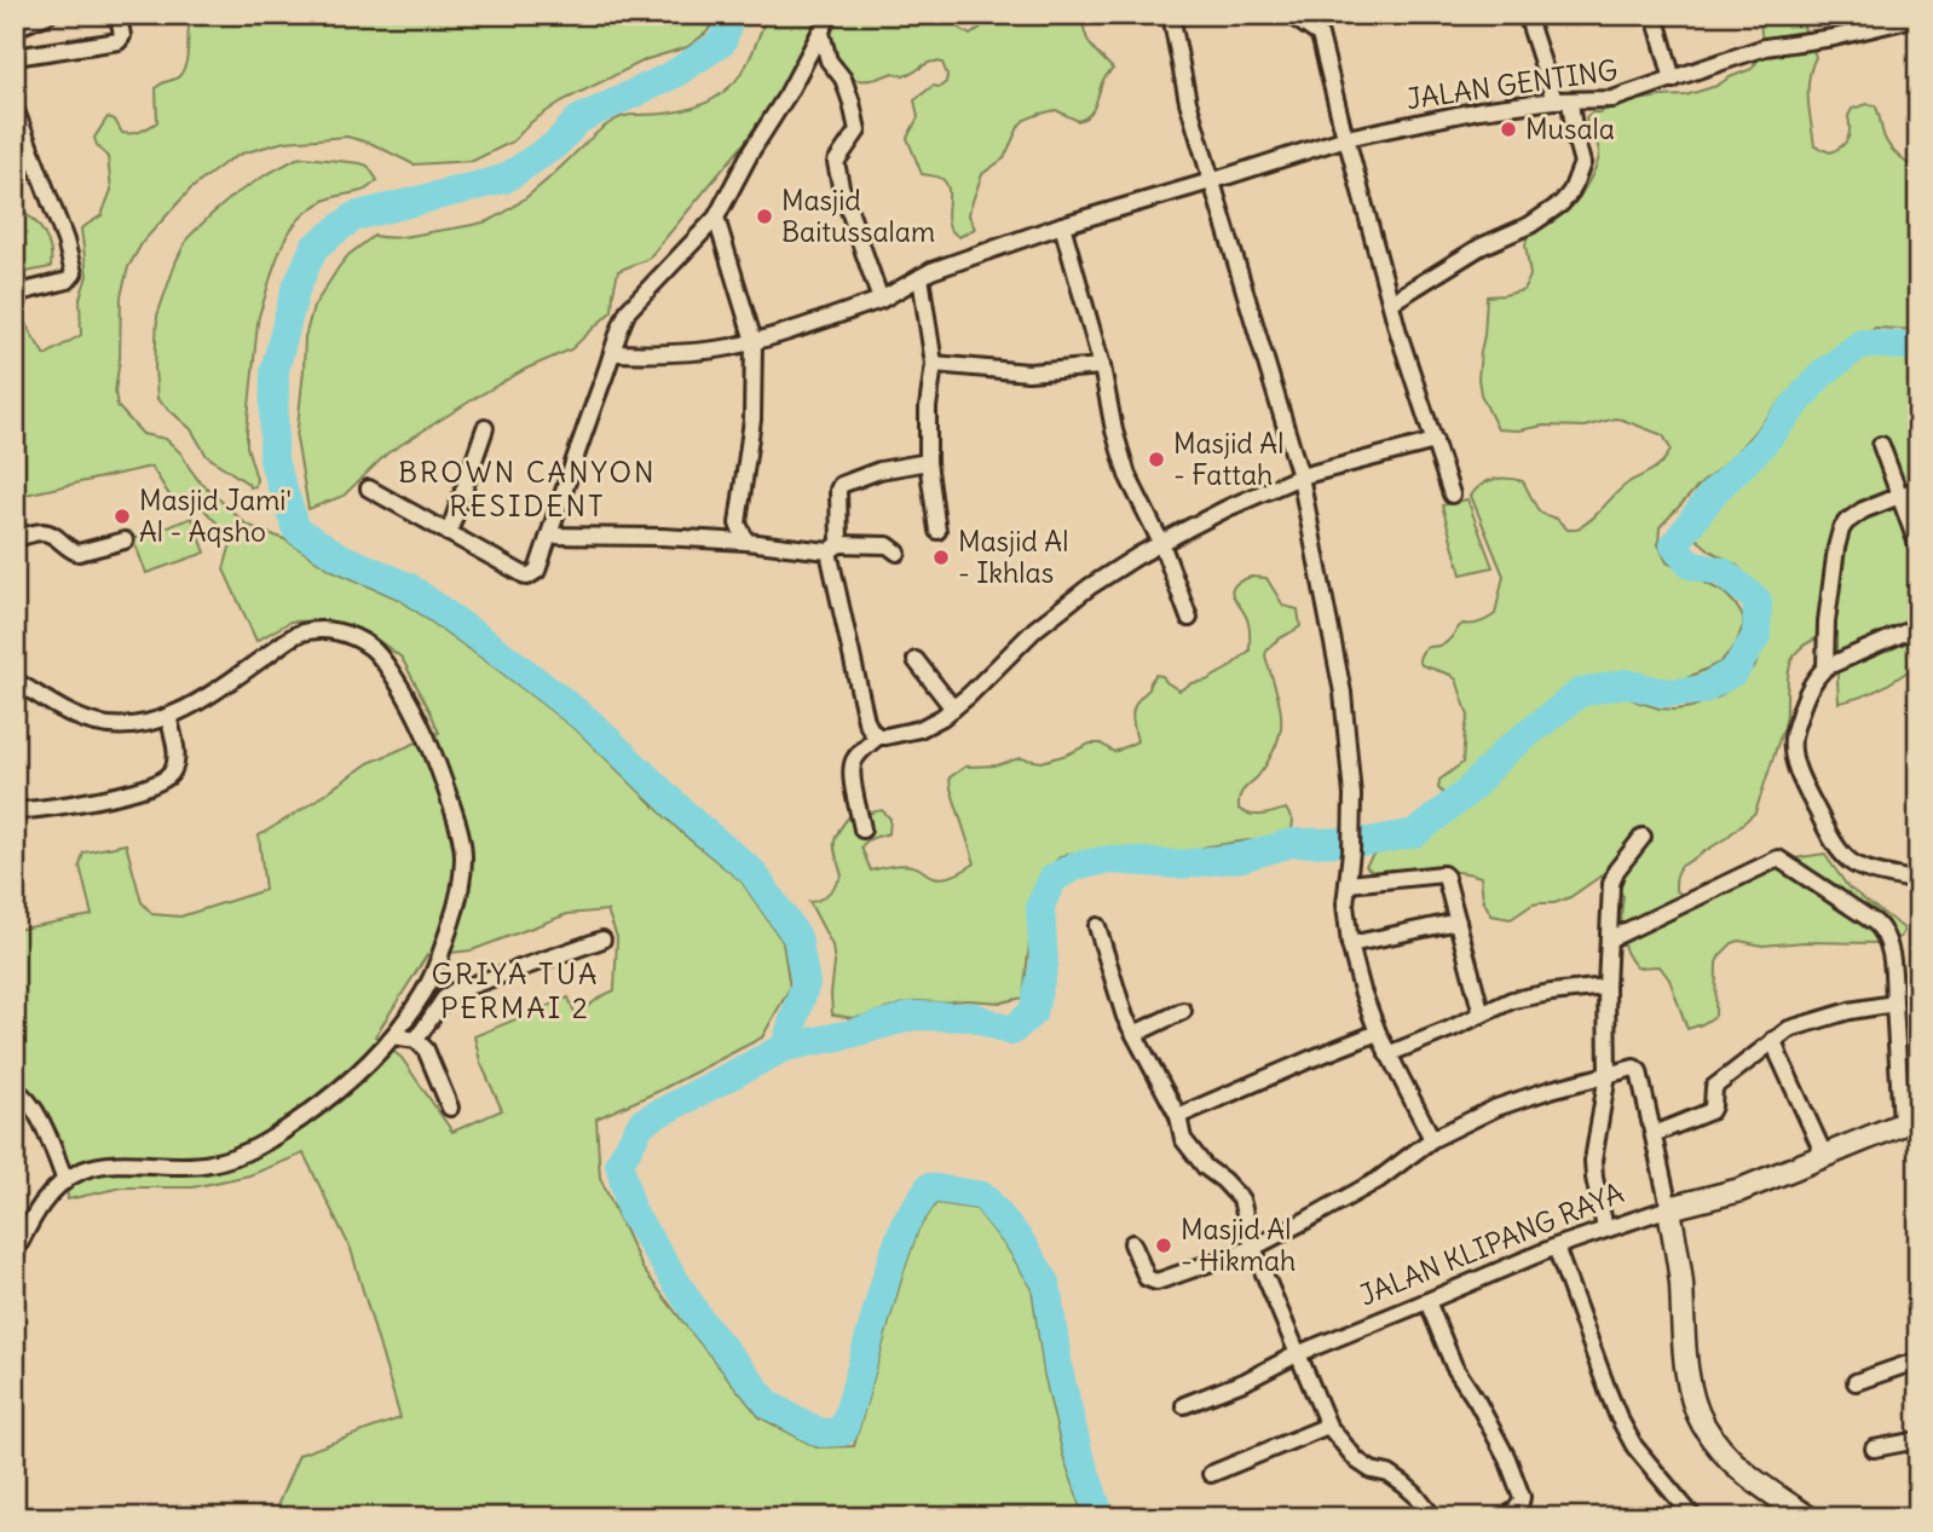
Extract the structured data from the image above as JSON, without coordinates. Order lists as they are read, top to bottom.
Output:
{
  "streets": {
    "main road": ["JALAN KLIPANG RAYA"],
    "street": ["JALAN GENTING"]
  },
  "districts": ["BROWN CANYON RESIDENT", "GRIYA TUA PERMAI 2"],
  "places": [
    "Musala",
    "Masjid Baitussalam",
    "Masjid Al - Fattah",
    "Masjid Jami' Al - Aqsho",
    "Masjid Al - Ikhlas",
    "Masjid Al - Hikmah"
  ]
}
